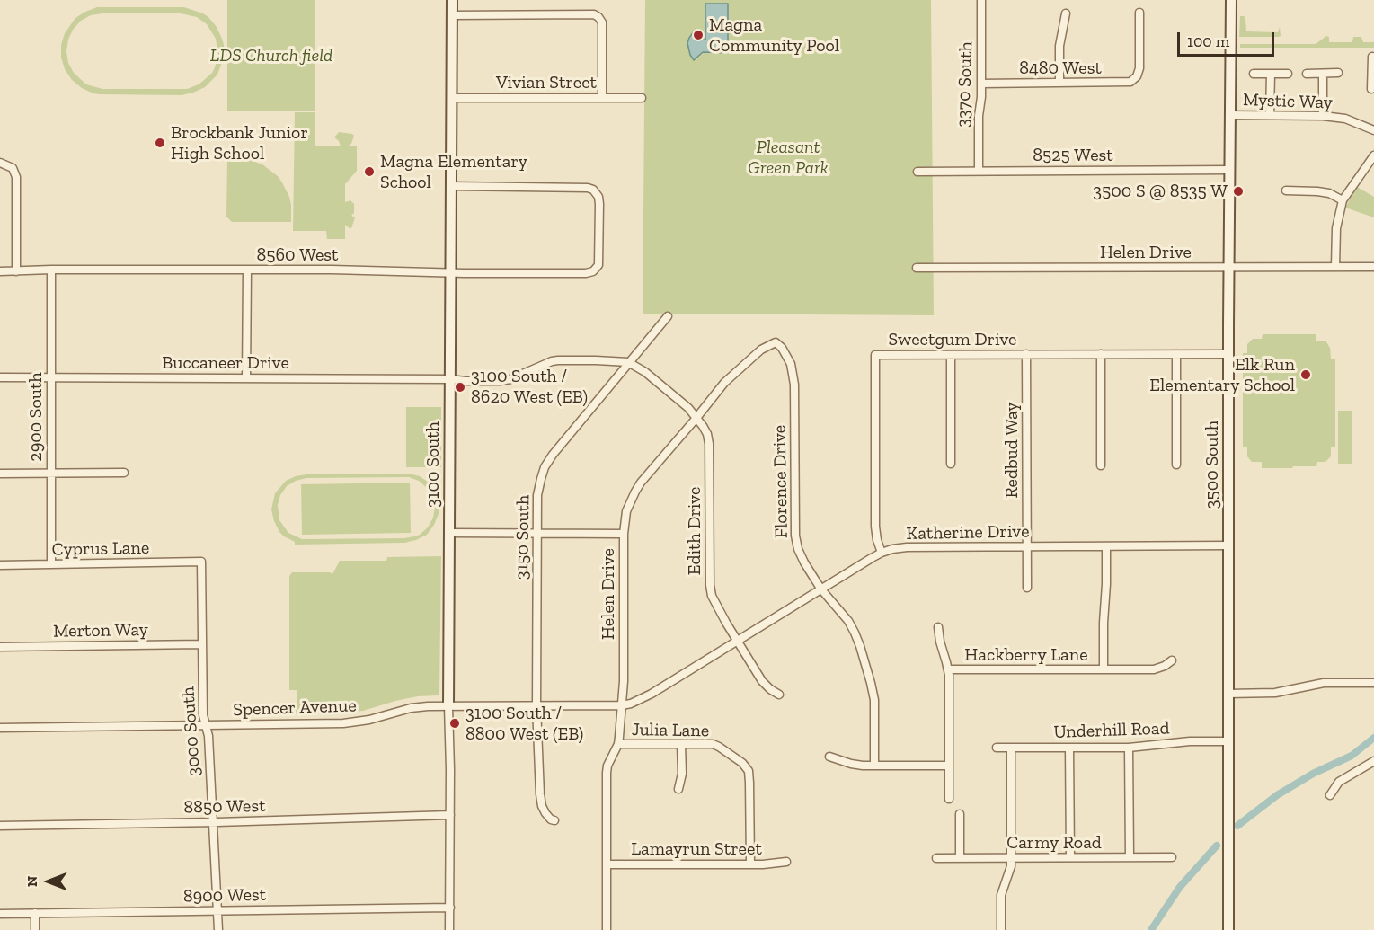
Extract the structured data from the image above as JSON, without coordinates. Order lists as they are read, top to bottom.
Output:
{
  "streets": {
    "street": [
      "8480 West",
      "Vivian Street",
      "3370 South",
      "Mystic Way",
      "8525 West",
      "Helen Drive",
      "8560 West",
      "Sweetgum Drive",
      "Buccaneer Drive",
      "2900 South",
      "Redbud Way",
      "3100 South",
      "3500 South",
      "Florence Drive",
      "Edith Drive",
      "Katherine Drive",
      "3150 South",
      "Cyprus Lane",
      "Merton Way",
      "Hackberry Lane",
      "Spencer Avenue",
      "Julia Lane",
      "Underhill Road",
      "3000 South",
      "8850 West",
      "Carmy Road",
      "Lamayrun Street",
      "8900 West"
    ]
  },
  "crossings": [
    ["8480 West", "3370 South"],
    ["Vivian Street", "3100 South"],
    ["3370 South", "8525 West"],
    ["Mystic Way", "3500 South"],
    ["8525 West", "3500 South"],
    ["Helen Drive", "3500 South"],
    ["Helen Drive", "Florence Drive"],
    ["Helen Drive", "Edith Drive"],
    ["Helen Drive", "Katherine Drive"],
    ["Helen Drive", "Spencer Avenue"],
    ["Helen Drive", "Julia Lane"],
    ["Helen Drive", "Lamayrun Street"],
    ["8560 West", "2900 South"],
    ["8560 West", "3100 South"],
    ["Sweetgum Drive", "Redbud Way"],
    ["Sweetgum Drive", "3500 South"],
    ["Sweetgum Drive", "Katherine Drive"],
    ["Buccaneer Drive", "2900 South"],
    ["Buccaneer Drive", "3100 South"],
    ["Buccaneer Drive", "Edith Drive"],
    ["Buccaneer Drive", "3150 South"],
    ["2900 South", "Cyprus Lane"],
    ["Redbud Way", "Katherine Drive"],
    ["3100 South", "Spencer Avenue"],
    ["3100 South", "8850 West"],
    ["3100 South", "8900 West"],
    ["3500 South", "Katherine Drive"],
    ["3500 South", "Underhill Road"],
    ["Florence Drive", "Katherine Drive"],
    ["Edith Drive", "Katherine Drive"],
    ["Edith Drive", "3150 South"],
    ["Katherine Drive", "Spencer Avenue"],
    ["3150 South", "Spencer Avenue"],
    ["Cyprus Lane", "3000 South"],
    ["Merton Way", "3000 South"],
    ["Spencer Avenue", "3000 South"],
    ["Julia Lane", "Lamayrun Street"],
    ["3000 South", "8850 West"],
    ["3000 South", "8900 West"]
  ],
  "parks": ["LDS Church field", "Pleasant Green Park"],
  "places": [
    "Magna Community Pool",
    "Brockbank Junior High School",
    "Magna Elementary School",
    "3500 S @ 8535 W",
    "Elk Run Elementary School",
    "3100 South / 8620 West (EB)",
    "3100 South / 8800 West (EB)"
  ],
  "scale_bar": "100 m",
  "north": "left"
}
